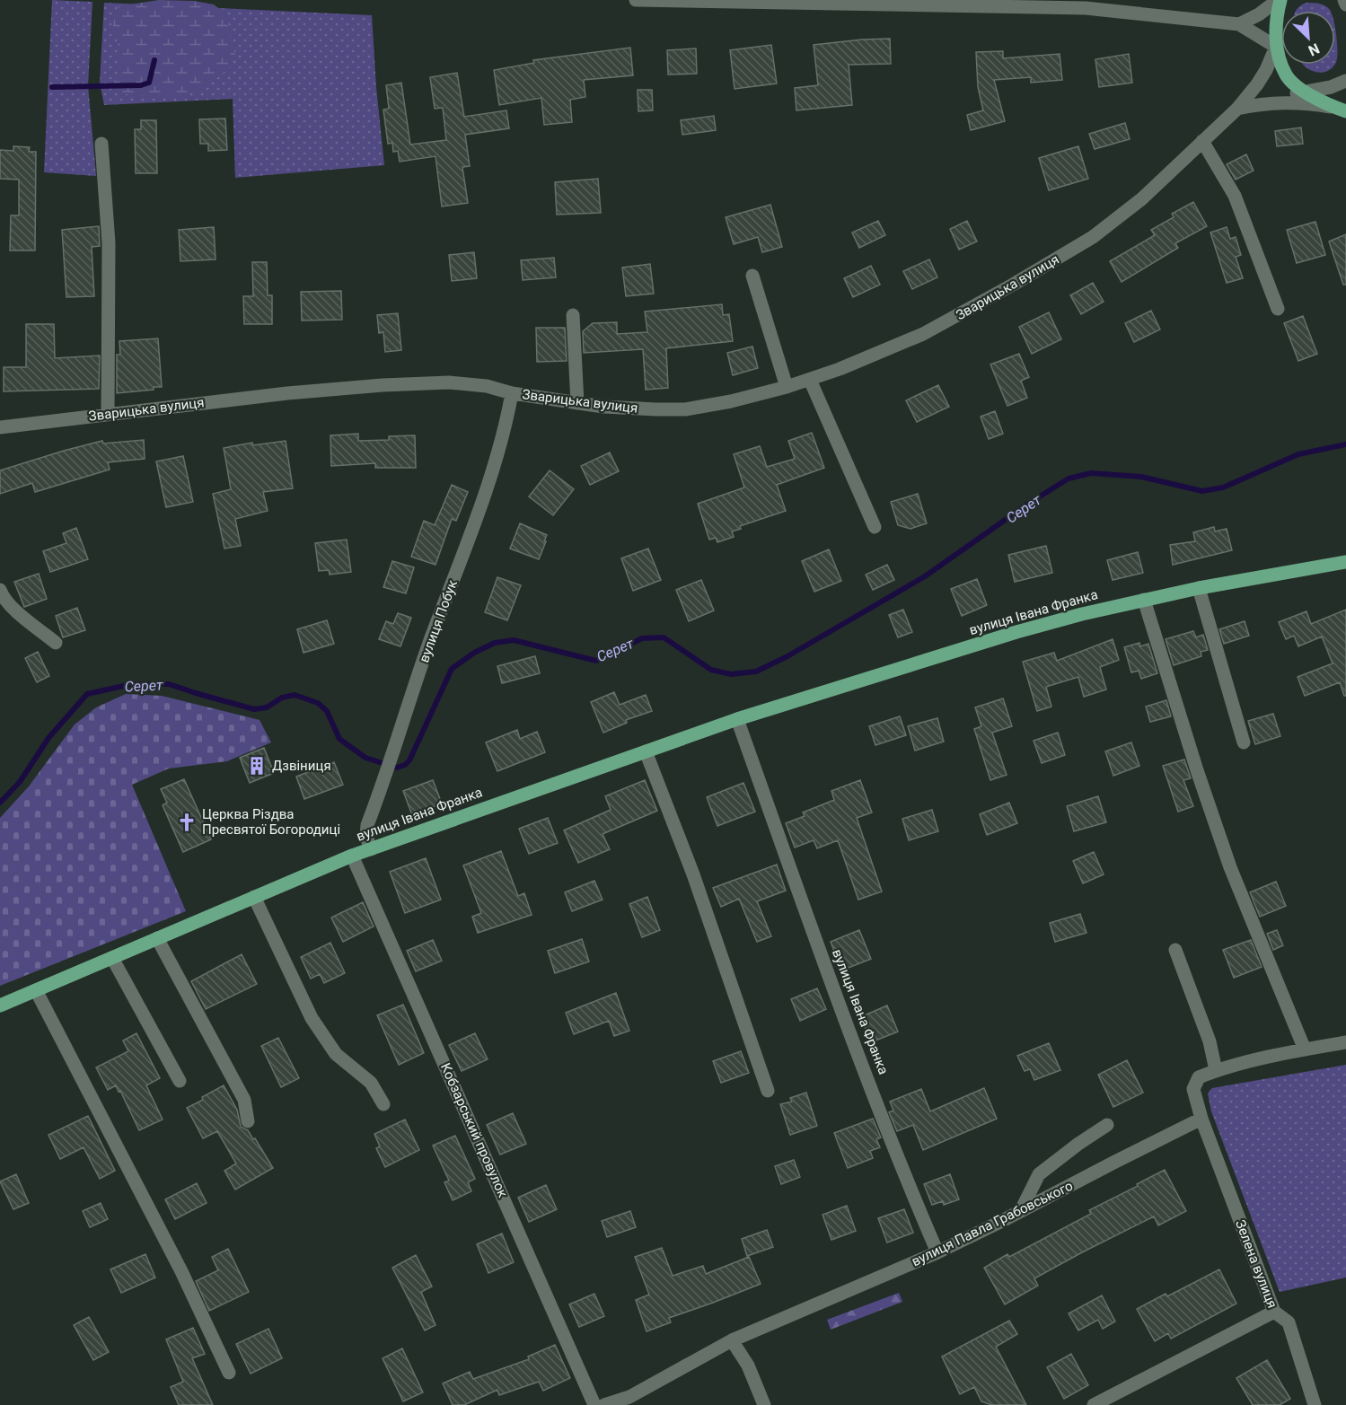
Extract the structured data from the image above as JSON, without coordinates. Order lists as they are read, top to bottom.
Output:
{
  "streets": {
    "main road": ["вулиця Івана Франка"],
    "street": [
      "Зварицька вулиця",
      "вулиця Побук",
      "Кобзарський провулок",
      "вулиця Павла Грабовського",
      "Зелена вулиця"
    ]
  },
  "crossings": [
    ["Зварицька вулиця", "вулиця Побук"],
    ["вулиця Івана Франка", "вулиця Побук"],
    ["вулиця Івана Франка", "Кобзарський провулок"],
    ["вулиця Івана Франка", "вулиця Павла Грабовського"],
    ["вулиця Павла Грабовського", "Зелена вулиця"]
  ],
  "water": ["Серет"],
  "places": {
    "building": ["Дзвіниця"],
    "church": ["Церква Різдва Пресвятої Богородиці"]
  },
  "north": "bottom right"
}
